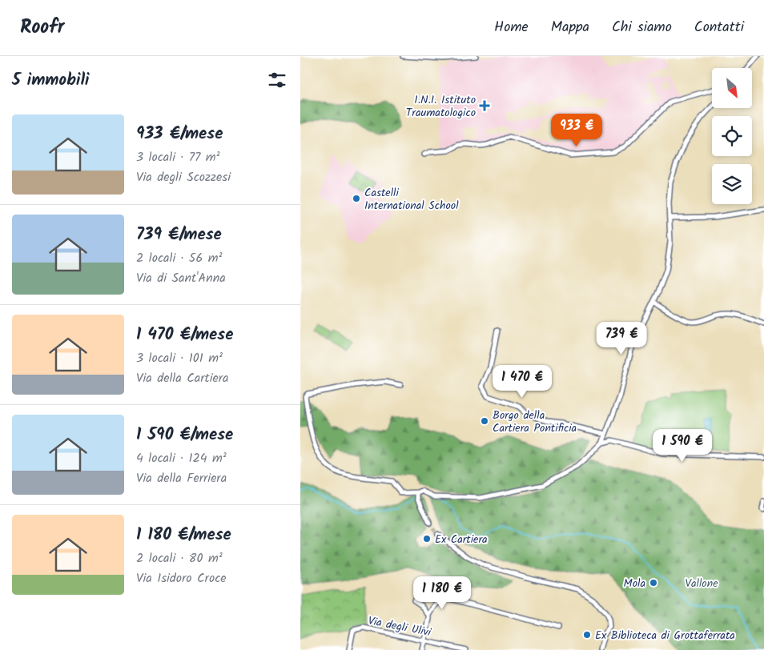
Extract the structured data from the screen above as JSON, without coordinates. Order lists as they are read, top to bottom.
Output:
{
  "streets": {
    "street": ["Via degli Ulivi"]
  },
  "parks": ["Vallone"],
  "places": {
    "health": ["I.N.I. Istituto Traumatologico"],
    "other": [
      "Castelli International School",
      "Borgo della Cartiera Pontificia",
      "Ex Cartiera",
      "Mola",
      "Ex Biblioteca di Grottaferrata"
    ]
  },
  "north": "bottom right",
  "page": {
    "header": "Roofr",
    "nav": [
      "Home",
      "Mappa",
      "Chi siamo",
      "Contatti"
    ],
    "heading": "5 immobili",
    "list": [
      {
        "name": "933 €/mese",
        "note": "3 locali · 77 m² · Via degli Scozzesi"
      },
      {
        "name": "739 €/mese",
        "note": "2 locali · 56 m² · Via di Sant'Anna"
      },
      {
        "name": "1 470 €/mese",
        "note": "3 locali · 101 m² · Via della Cartiera"
      },
      {
        "name": "1 590 €/mese",
        "note": "4 locali · 124 m² · Via della Ferriera"
      },
      {
        "name": "1 180 €/mese",
        "note": "2 locali · 80 m² · Via Isidoro Croce"
      }
    ],
    "price": [
      "933 €",
      "739 €",
      "1 470 €",
      "1 590 €",
      "1 180 €"
    ]
  }
}
